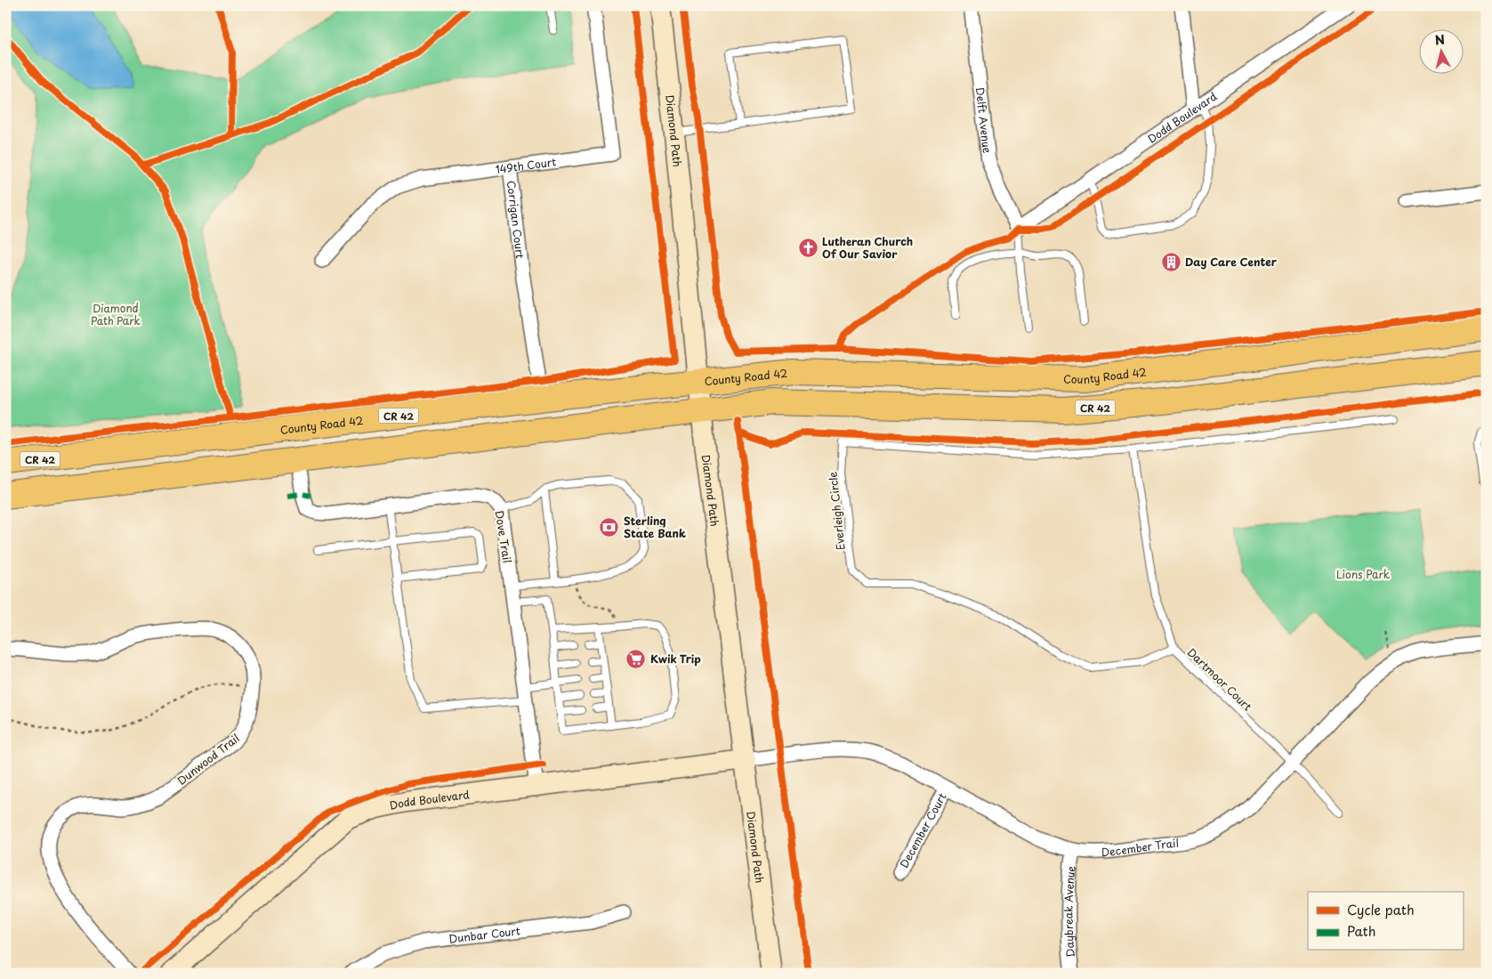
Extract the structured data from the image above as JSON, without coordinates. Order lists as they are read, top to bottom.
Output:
{
  "streets": {
    "highway": ["County Road 42", "CR 42"],
    "street": [
      "Dodd Boulevard",
      "Delft Avenue",
      "Diamond Path",
      "149th Court",
      "Corrigan Court",
      "Dove Trail",
      "Dunwood Trail",
      "December Court",
      "December Trail",
      "Daybreak Avenue",
      "Dunbar Court"
    ],
    "lane": ["Everleigh Circle", "Dartmoor Court"]
  },
  "crossings": [
    ["Dodd Boulevard", "Delft Avenue"],
    ["Dodd Boulevard", "Diamond Path"],
    ["Dodd Boulevard", "Dove Trail"],
    ["Dodd Boulevard", "December Trail"],
    ["Diamond Path", "County Road 42"],
    ["Diamond Path", "CR 42"],
    ["Diamond Path", "December Trail"],
    ["149th Court", "Corrigan Court"],
    ["Corrigan Court", "County Road 42"],
    ["CR 42", "Dove Trail"],
    ["Everleigh Circle", "Dartmoor Court"],
    ["Dartmoor Court", "December Trail"],
    ["December Court", "December Trail"],
    ["December Trail", "Daybreak Avenue"]
  ],
  "parks": ["Diamond Path Park", "Lions Park"],
  "places": {
    "church": ["Lutheran Church Of Our Savior"],
    "building": ["Day Care Center"],
    "bank": ["Sterling State Bank"],
    "supermarket": ["Kwik Trip"]
  },
  "legend": ["Cycle path", "Path"],
  "north": "top"
}
